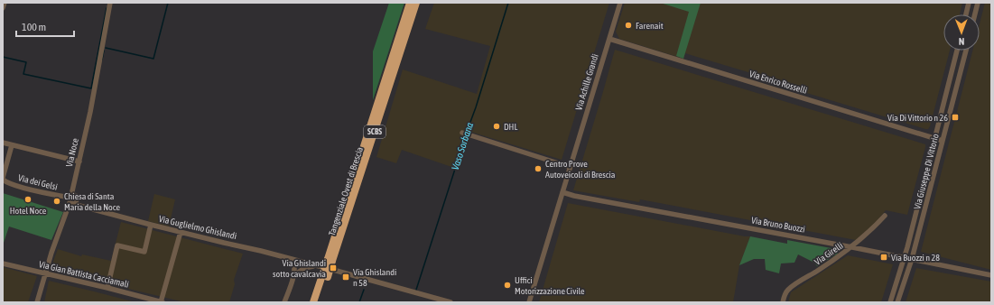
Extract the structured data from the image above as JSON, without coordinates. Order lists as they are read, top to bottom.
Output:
{
  "streets": {
    "highway": ["SCBS", "Tangenziale Ovest di Brescia"],
    "street": [
      "Via Achille Grandi",
      "Via Enrico Rosselli",
      "Via Noce",
      "Via Giuseppe Di Vittorio",
      "Via dei Gelsi",
      "Via Bruno Buozzi",
      "Via Guglielmo Ghislandi",
      "Via Girelli",
      "Via Gian Battista Cacciamali"
    ]
  },
  "crossings": [
    ["Via Achille Grandi", "Via Enrico Rosselli"],
    ["Via Achille Grandi", "Via Bruno Buozzi"],
    ["Via Enrico Rosselli", "Via Giuseppe Di Vittorio"],
    ["Via Noce", "Via dei Gelsi"],
    ["Via Noce", "Via Guglielmo Ghislandi"],
    ["Via Noce", "Via Gian Battista Cacciamali"],
    ["Via Giuseppe Di Vittorio", "Via Bruno Buozzi"],
    ["Via dei Gelsi", "Via Guglielmo Ghislandi"],
    ["Via Bruno Buozzi", "Via Girelli"]
  ],
  "water": ["Vaso Sorbana"],
  "places": {
    "other": [
      "Farenait",
      "DHL",
      "Centro Prove Autoveicoli di Brescia",
      "Hotel Noce",
      "Chiesa di Santa Maria della Noce",
      "Uffici Motorizzazione Civile"
    ],
    "transit": [
      "Via Di Vittorio n 26",
      "Via Buozzi n 28",
      "Via Ghislandi sotto cavalcavia",
      "Via Ghislandi n 58"
    ]
  },
  "scale_bar": "100 m",
  "north": "bottom"
}
